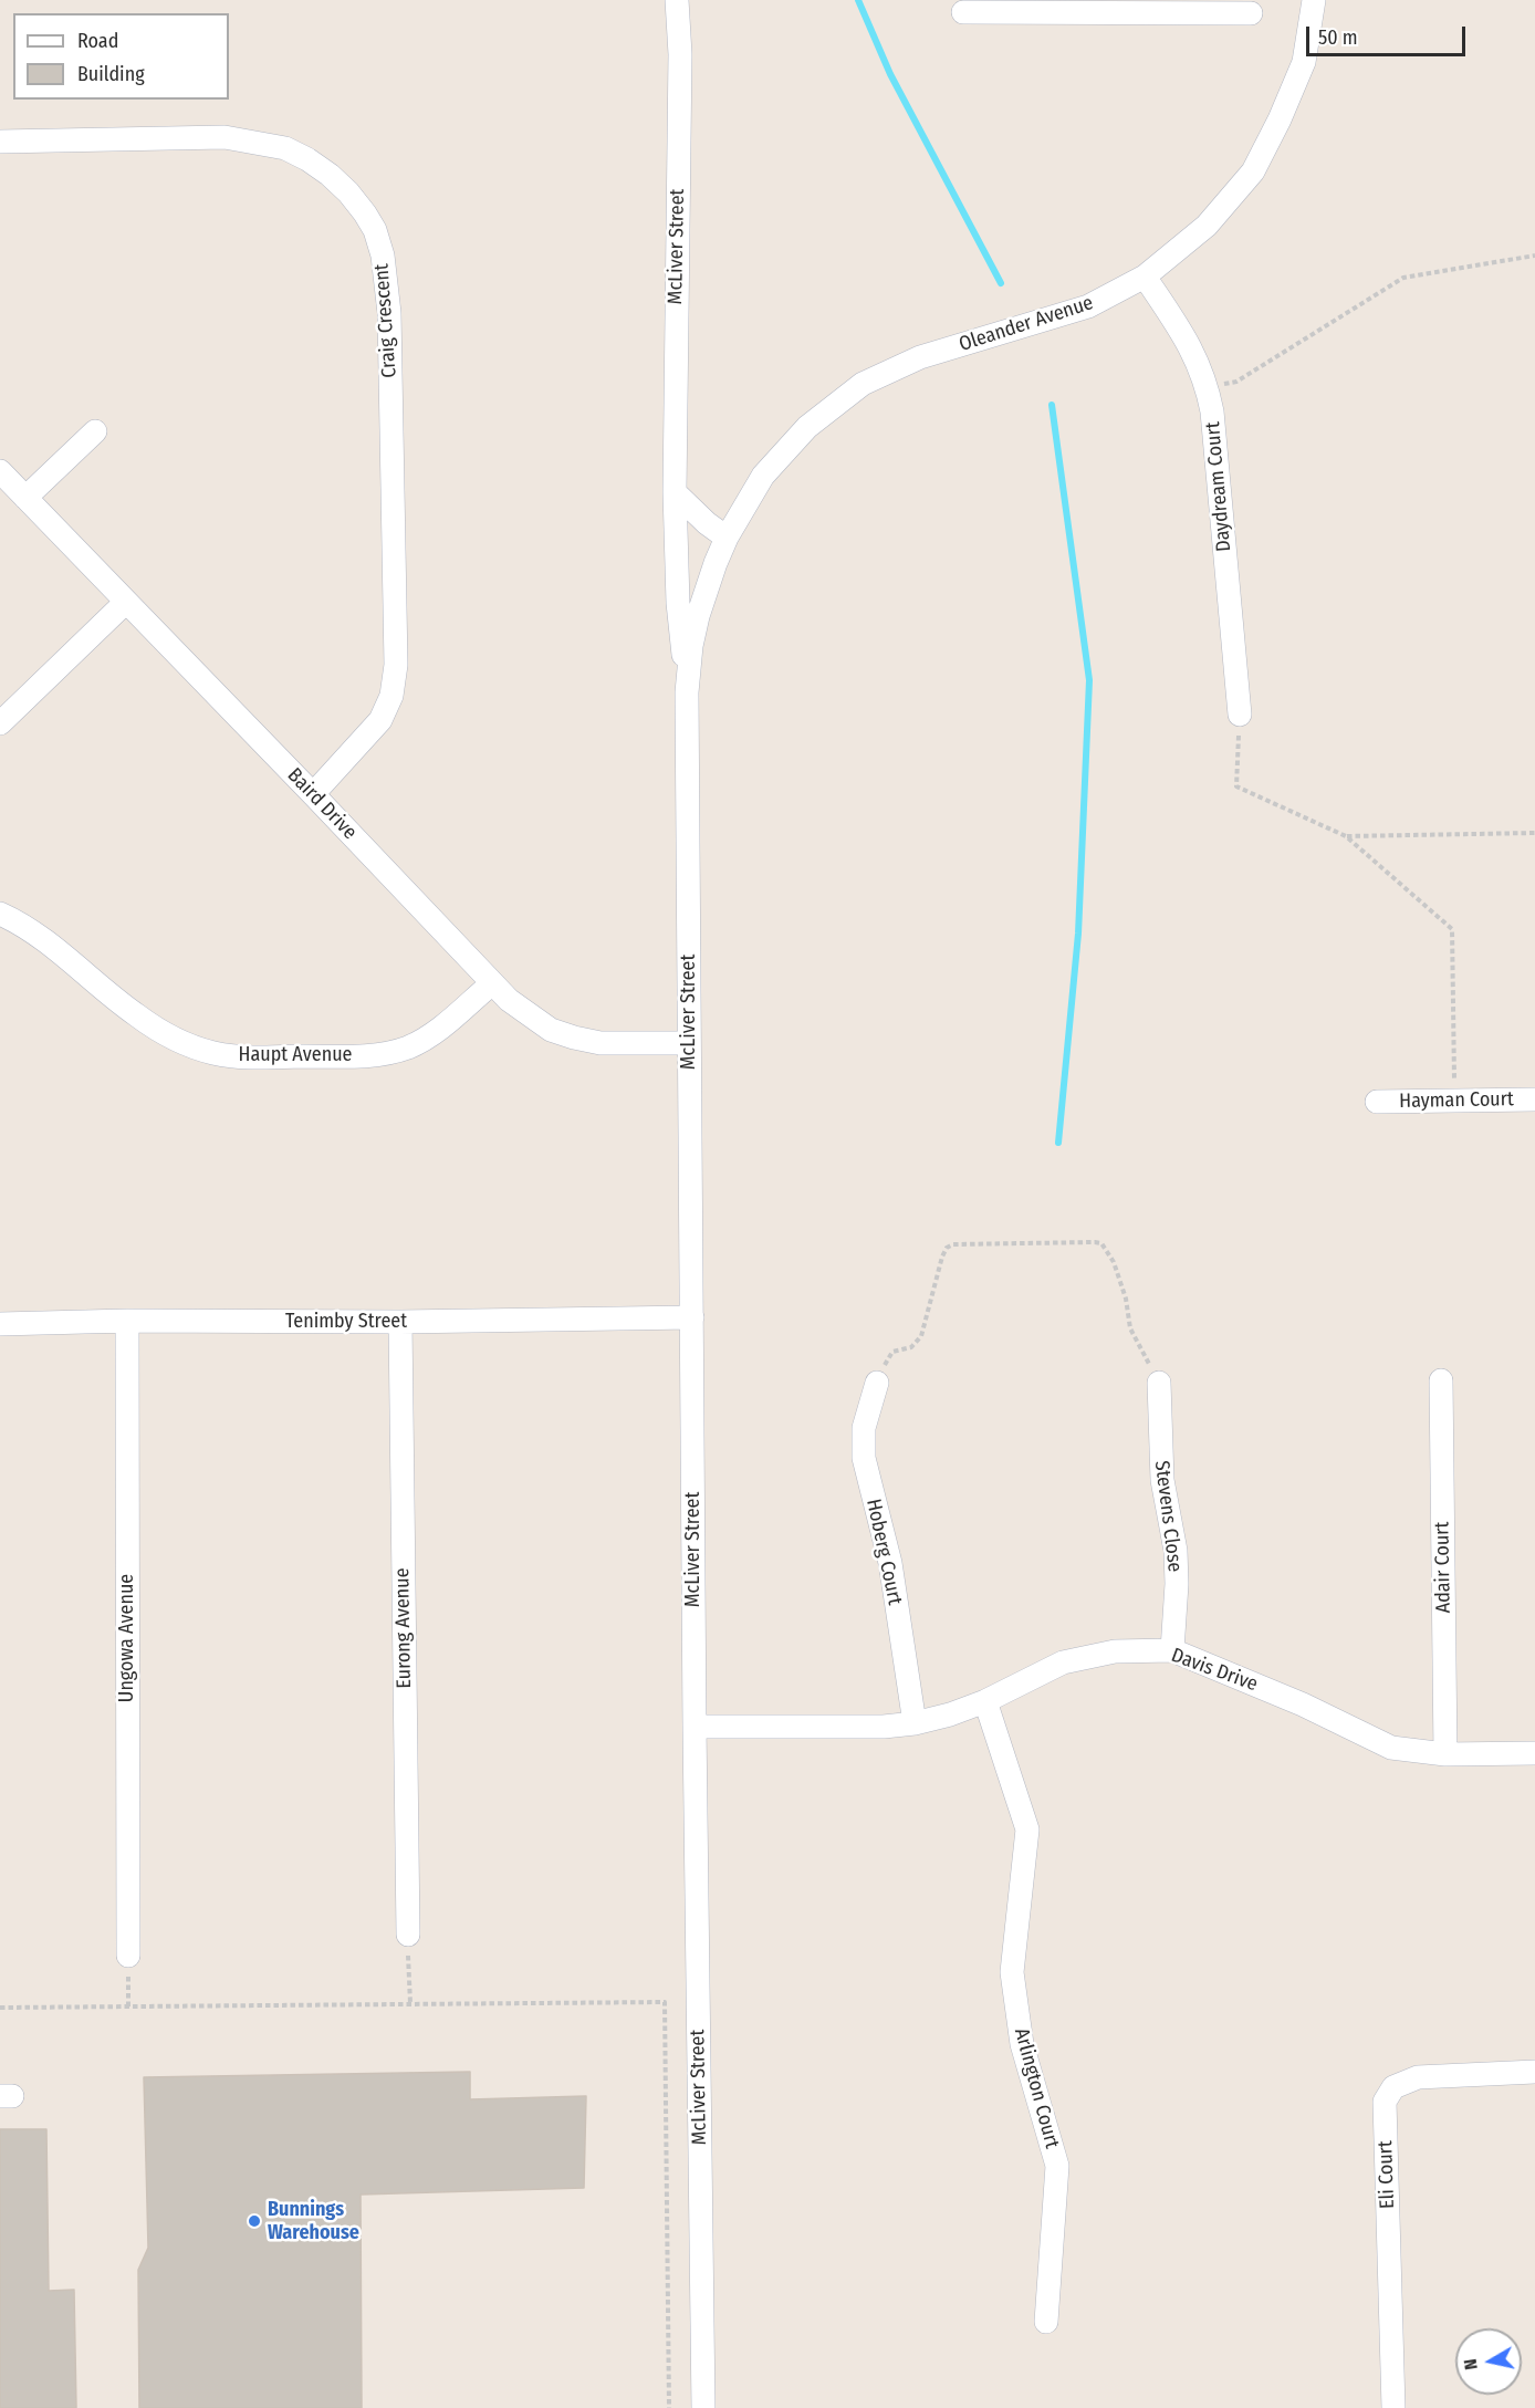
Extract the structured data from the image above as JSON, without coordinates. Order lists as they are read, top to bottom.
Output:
{
  "streets": {
    "street": [
      "McLiver Street",
      "Craig Crescent",
      "Oleander Avenue",
      "Daydream Court",
      "Baird Drive",
      "Haupt Avenue",
      "Hayman Court",
      "Tenimby Street",
      "Stevens Close",
      "Hoberg Court",
      "Adair Court",
      "Eurong Avenue",
      "Ungowa Avenue",
      "Davis Drive",
      "Arlington Court",
      "Eli Court"
    ]
  },
  "crossings": [
    ["McLiver Street", "Oleander Avenue"],
    ["McLiver Street", "Baird Drive"],
    ["McLiver Street", "Tenimby Street"],
    ["McLiver Street", "Davis Drive"],
    ["Craig Crescent", "Baird Drive"],
    ["Oleander Avenue", "Daydream Court"],
    ["Baird Drive", "Haupt Avenue"],
    ["Tenimby Street", "Eurong Avenue"],
    ["Tenimby Street", "Ungowa Avenue"],
    ["Stevens Close", "Davis Drive"],
    ["Hoberg Court", "Davis Drive"],
    ["Adair Court", "Davis Drive"],
    ["Davis Drive", "Arlington Court"]
  ],
  "places": ["Bunnings Warehouse"],
  "legend": ["Road", "Building"],
  "scale_bar": "50 m",
  "north": "left"
}
